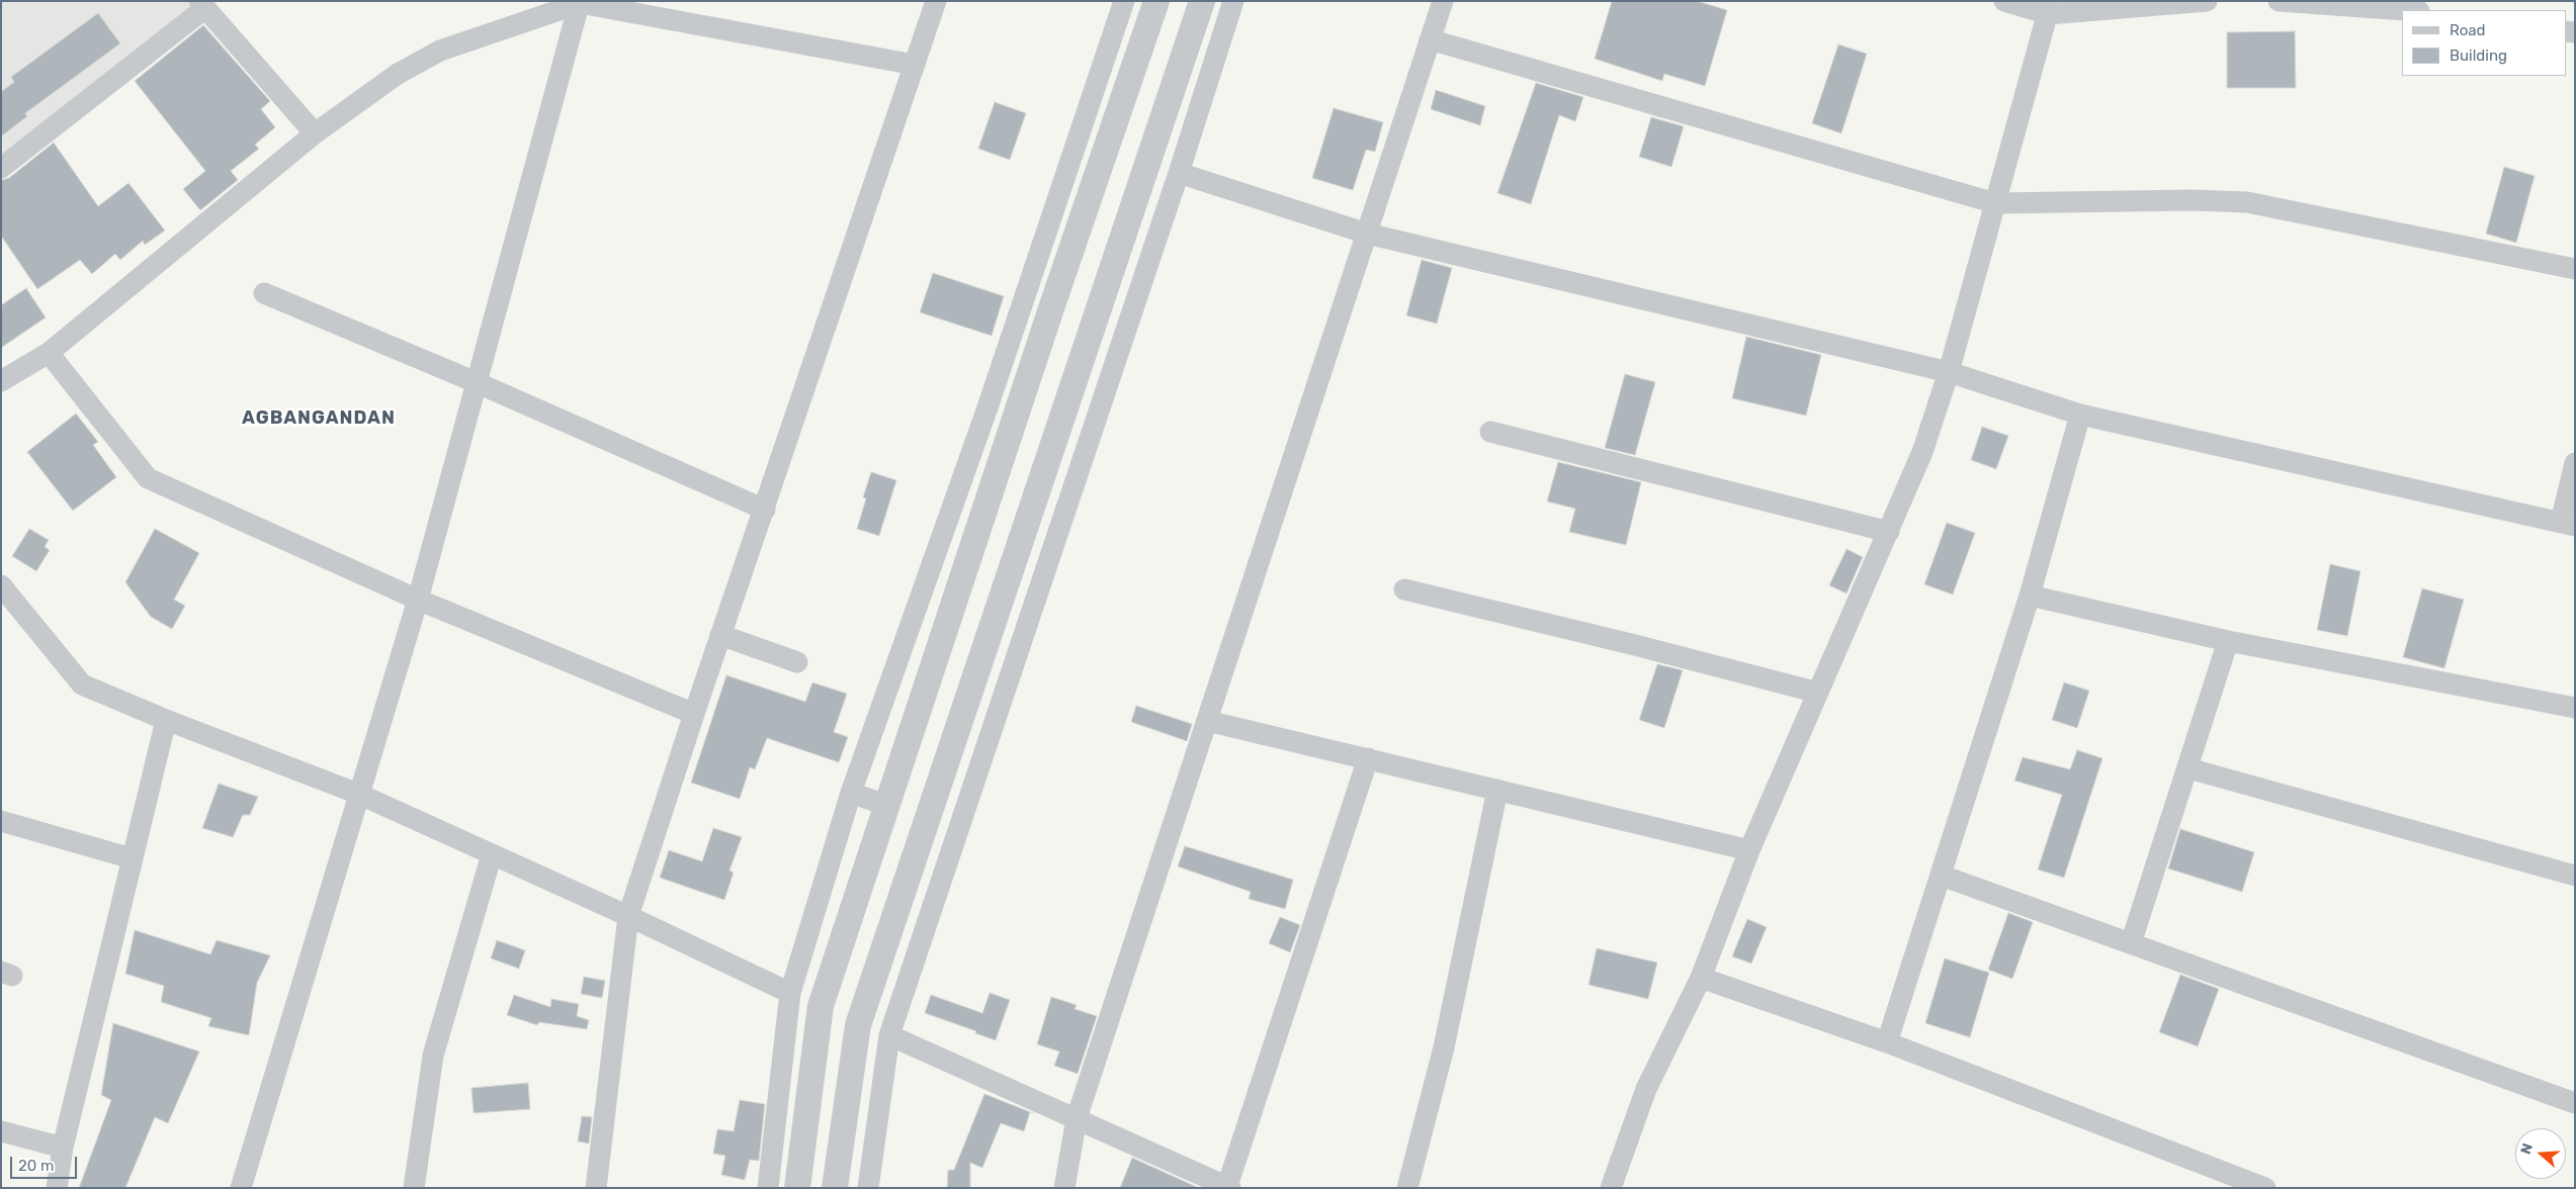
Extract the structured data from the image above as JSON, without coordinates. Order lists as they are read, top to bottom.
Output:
{
  "districts": ["AGBANGANDAN"],
  "legend": ["Road", "Building"],
  "scale_bar": "20 m",
  "north": "left"
}
